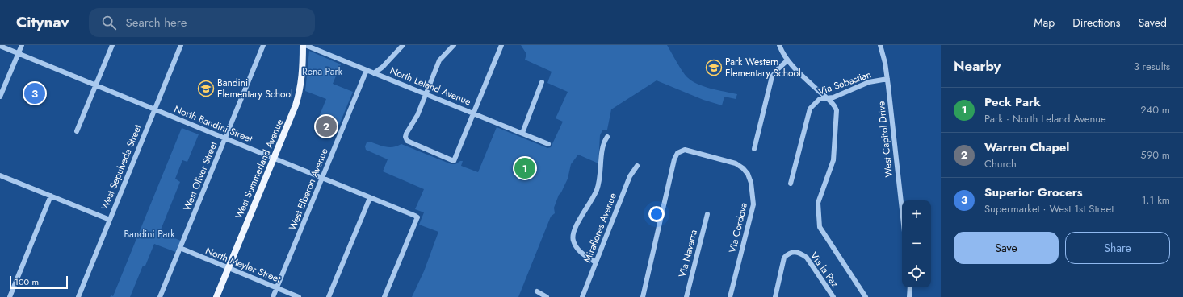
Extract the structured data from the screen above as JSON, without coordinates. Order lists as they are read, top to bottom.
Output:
{
  "streets": {
    "main road": ["West Summerland Avenue"],
    "street": [
      "Via Sebastian",
      "North Leland Avenue",
      "North Bandini Street",
      "West Capitol Drive",
      "West Sepulveda Street",
      "West Oliver Street",
      "West Elberon Avenue",
      "Miraflores Avenue",
      "Via Cordova",
      "Via Navarra",
      "North Meyler Street",
      "Via la Paz"
    ]
  },
  "crossings": [
    ["Via Sebastian", "West Capitol Drive"],
    ["North Leland Avenue", "West Elberon Avenue"],
    ["North Bandini Street", "West Sepulveda Street"],
    ["North Bandini Street", "West Summerland Avenue"],
    ["North Bandini Street", "West Oliver Street"],
    ["North Bandini Street", "West Elberon Avenue"],
    ["West Summerland Avenue", "North Meyler Street"],
    ["West Oliver Street", "North Meyler Street"],
    ["West Elberon Avenue", "North Meyler Street"]
  ],
  "parks": ["Rena Park", "Bandini Park"],
  "places": {
    "school or university": ["Park Western Elementary School", "Bandini Elementary School"]
  },
  "scale_bar": "100 m",
  "page": {
    "header": "Citynav",
    "search": "Search here",
    "nav": ["Map", "Directions", "Saved"],
    "heading": ["Nearby", "3 results"],
    "pins": ["3", "2", "1"],
    "list": [
      {
        "mark": "1",
        "name": "Peck Park",
        "note": "Park · North Leland Avenue",
        "value": "240 m"
      },
      {
        "mark": "2",
        "name": "Warren Chapel",
        "note": "Church",
        "value": "590 m"
      },
      {
        "mark": "3",
        "name": "Superior Grocers",
        "note": "Supermarket · West 1st Street",
        "value": "1.1 km"
      }
    ],
    "map_buttons": ["+", "−"],
    "buttons": ["Save", "Share"],
    "scale": "100 m"
  }
}
